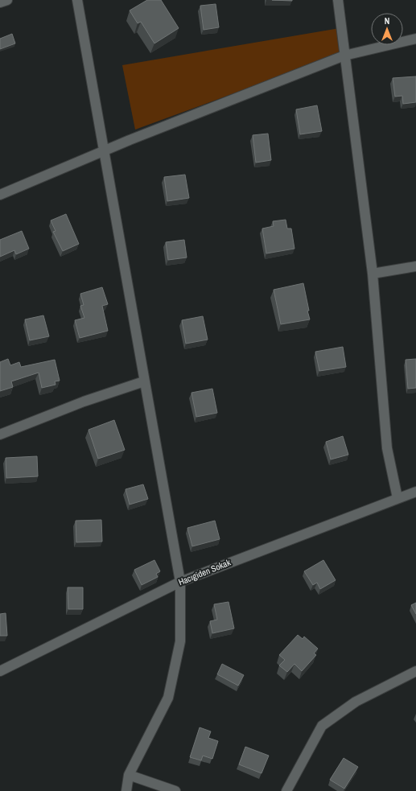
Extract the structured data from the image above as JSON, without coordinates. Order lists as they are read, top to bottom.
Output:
{
  "streets": {
    "street": ["Hacıgiden Sokak"]
  },
  "north": "top"
}
